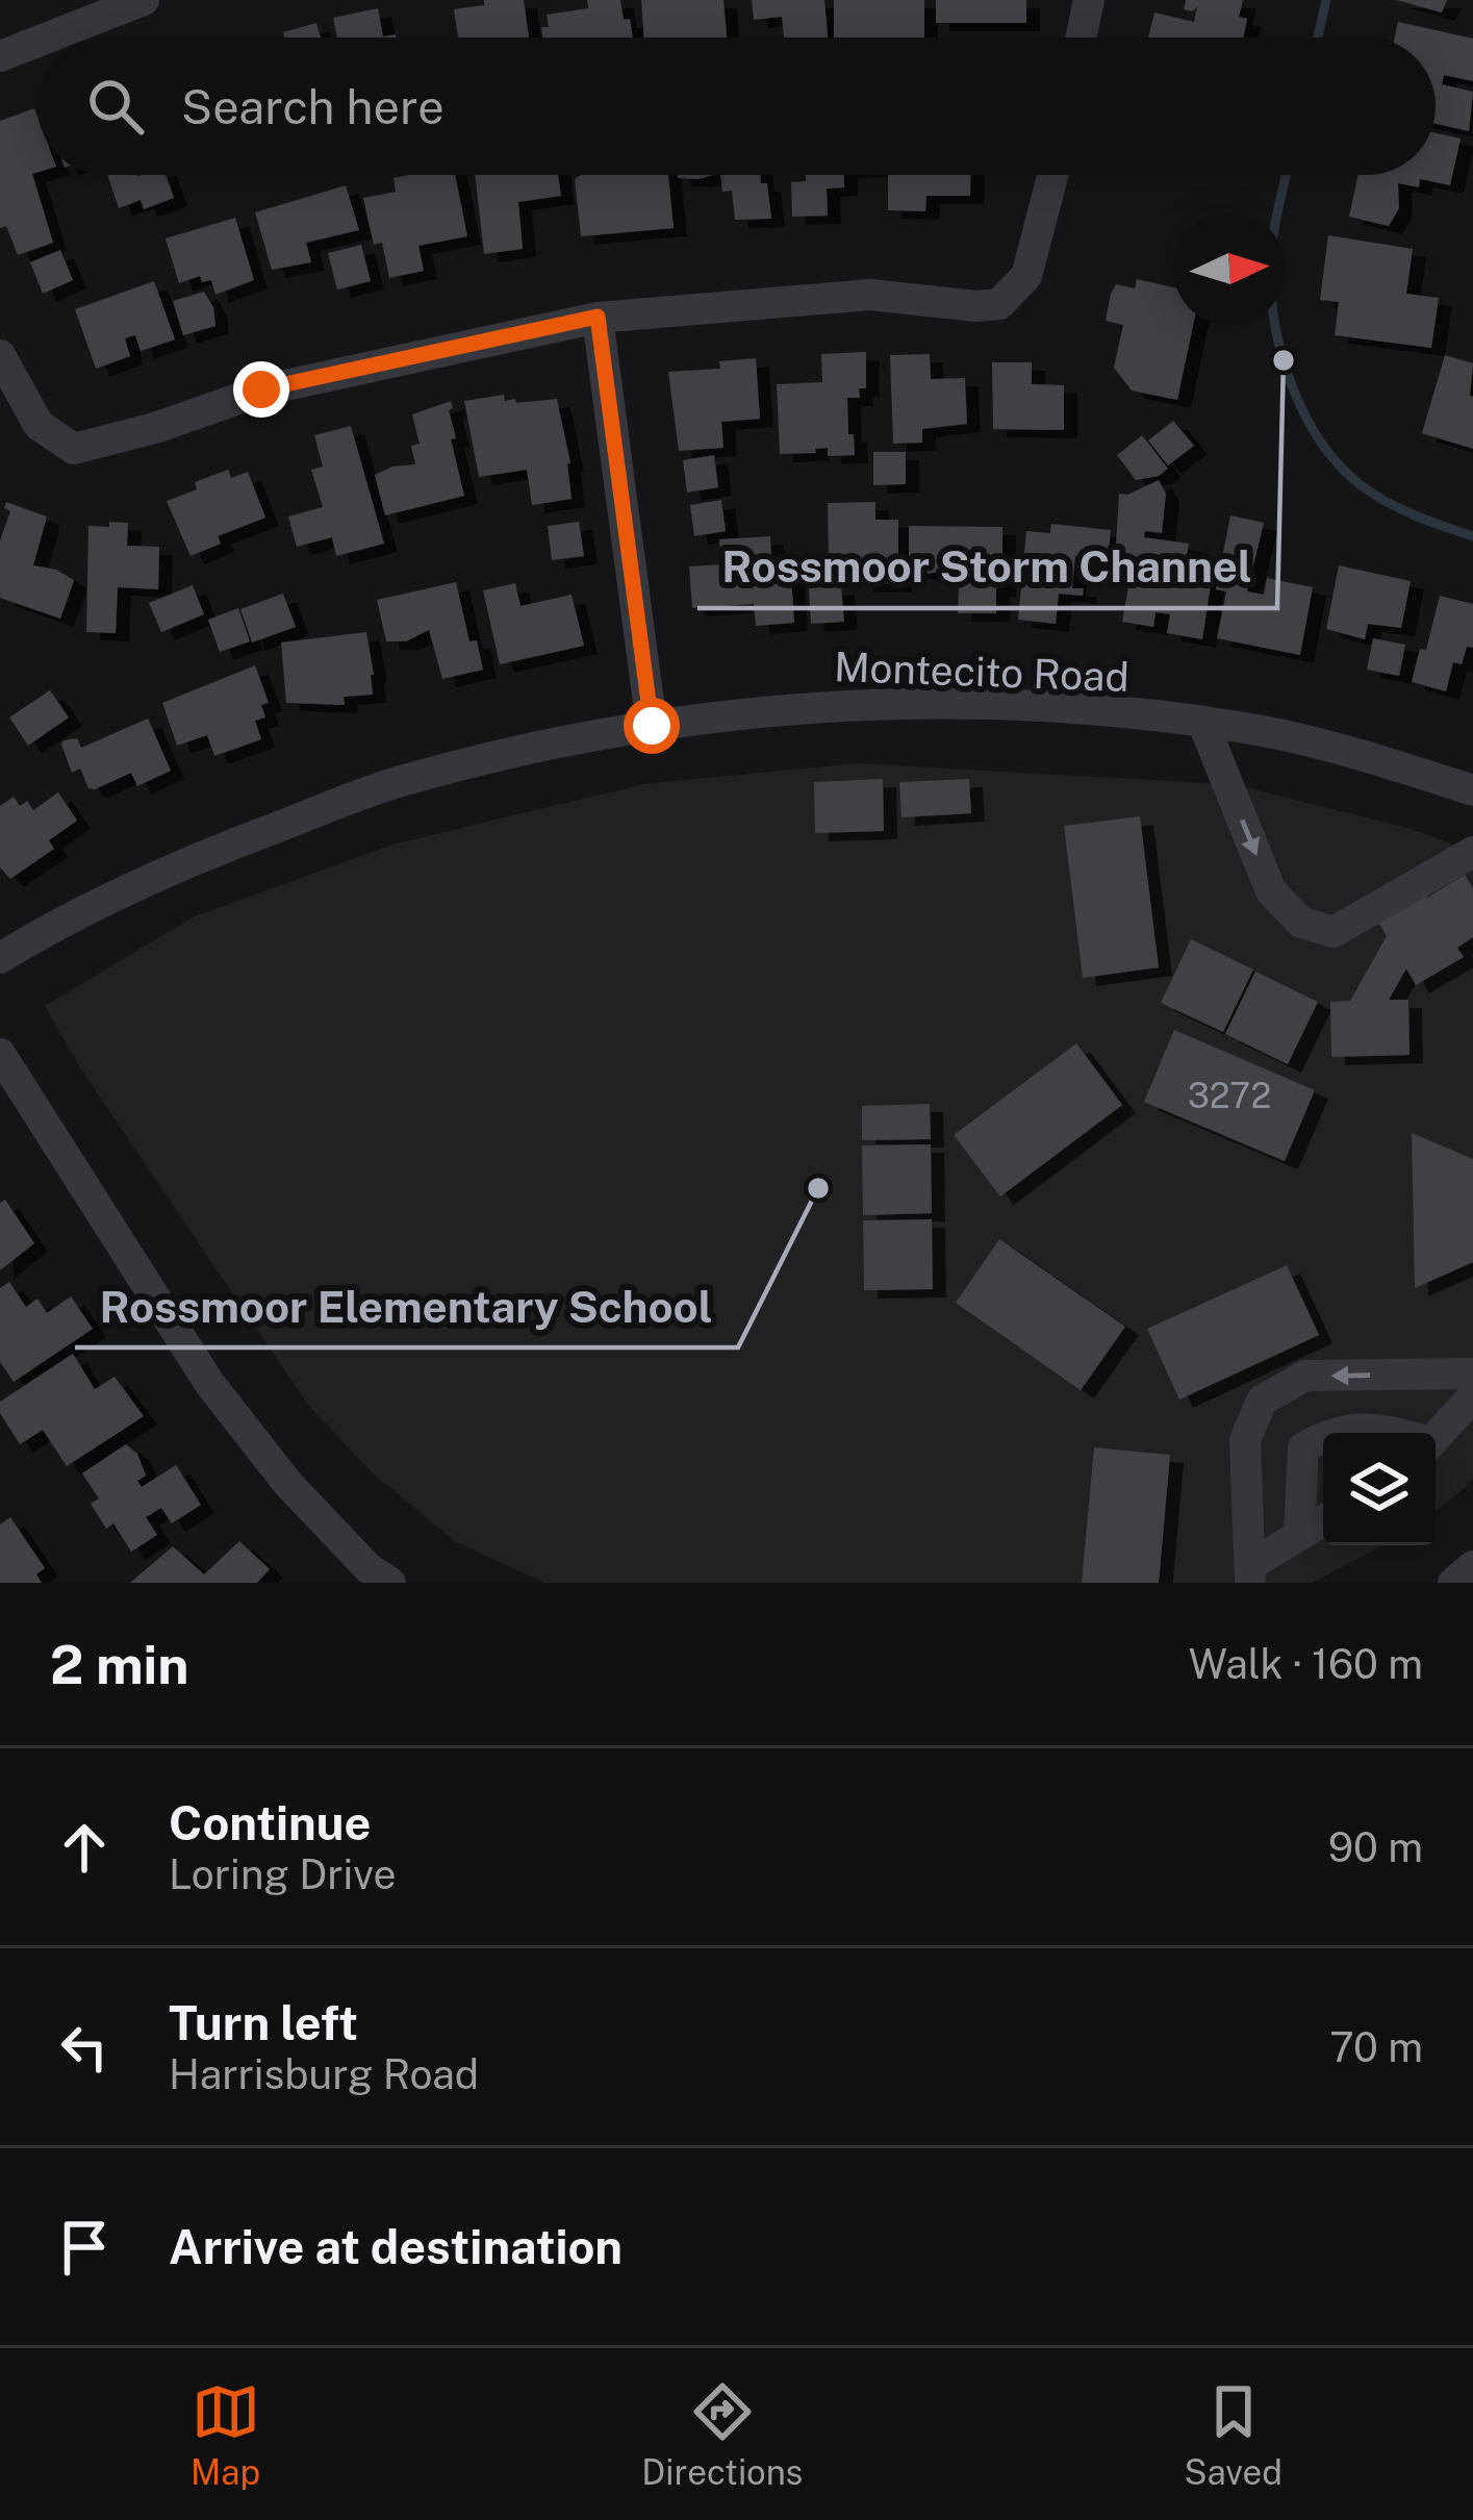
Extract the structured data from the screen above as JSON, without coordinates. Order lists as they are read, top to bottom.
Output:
{
  "streets": {
    "street": ["Montecito Road"]
  },
  "places": ["Rossmoor Storm Channel", "Rossmoor Elementary School"],
  "house_numbers": ["3272"],
  "north": "right",
  "page": {
    "search": "Search here",
    "heading": ["2 min", "Walk · 160 m"],
    "list": [
      ["Continue", "Loring Drive", "90 m"],
      ["Turn left", "Harrisburg Road", "70 m"],
      "Arrive at destination"
    ],
    "nav": ["Map", "Directions", "Saved"]
  }
}
